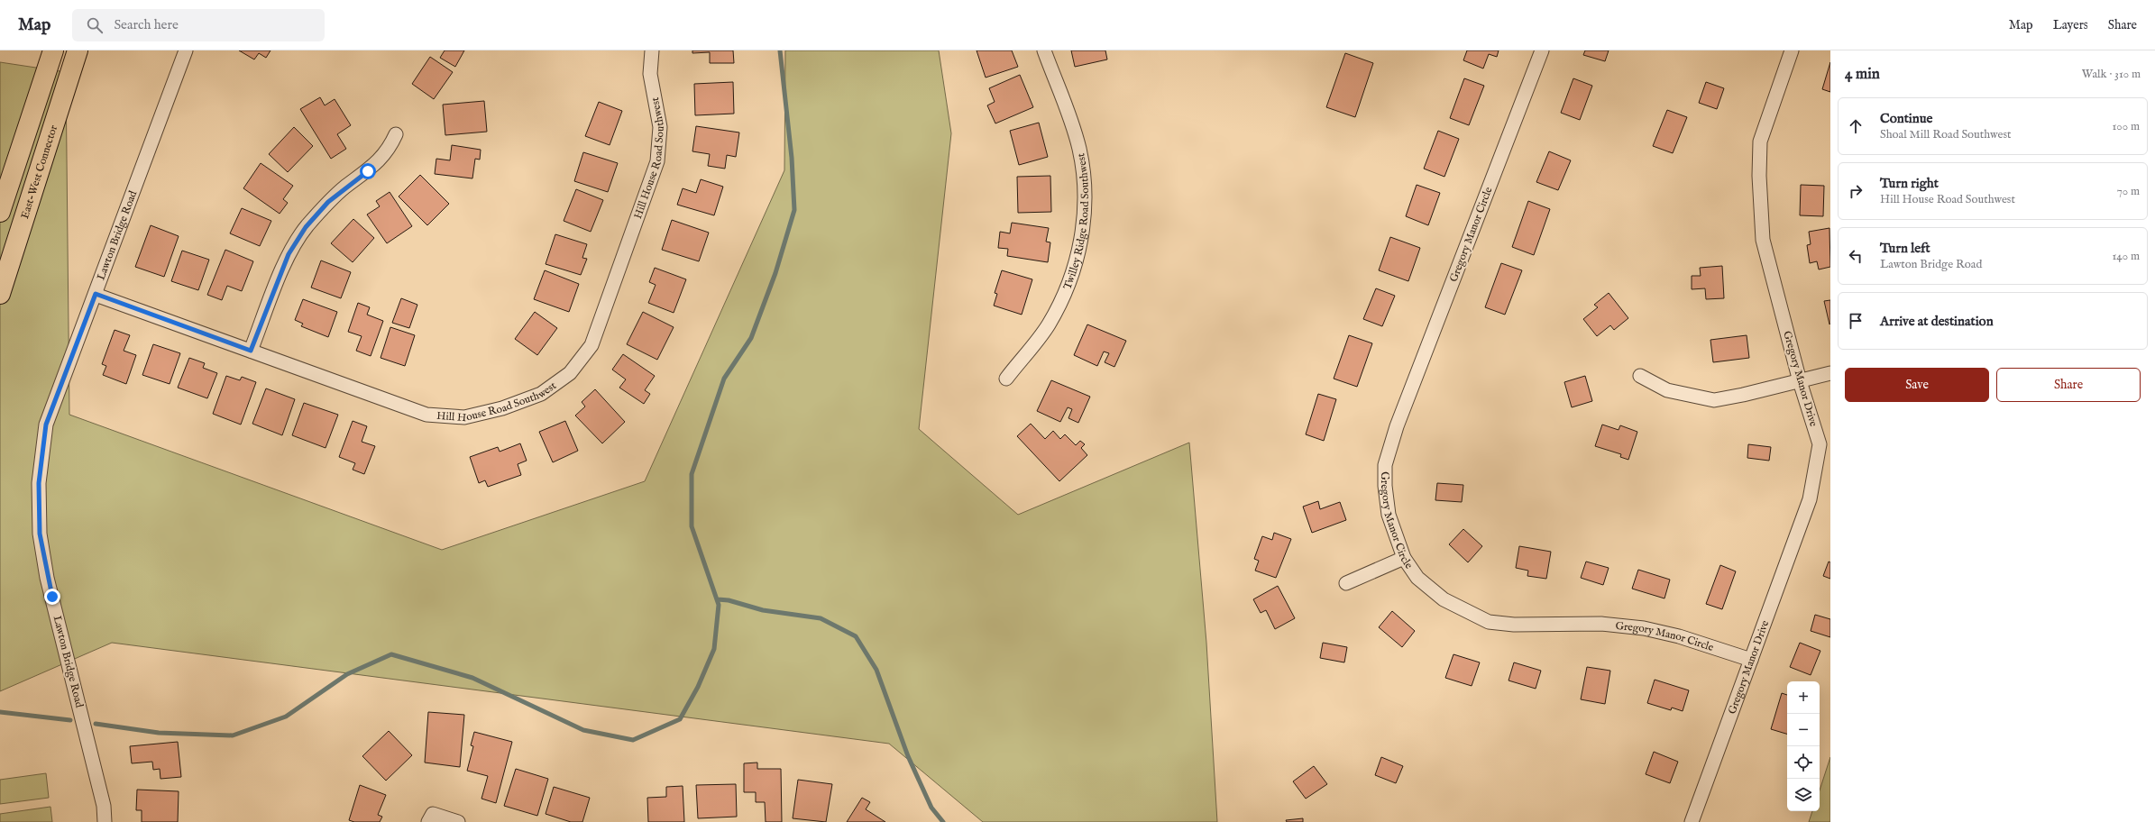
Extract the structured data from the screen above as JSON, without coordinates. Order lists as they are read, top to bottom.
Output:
{
  "streets": {
    "main road": ["East-West Connector"],
    "street": [
      "Hill House Road Southwest",
      "Twilley Ridge Road Southwest",
      "Gregory Manor Circle",
      "Lawton Bridge Road",
      "Gregory Manor Drive"
    ]
  },
  "crossings": [
    ["Hill House Road Southwest", "Lawton Bridge Road"],
    ["Gregory Manor Circle", "Gregory Manor Drive"]
  ],
  "page": {
    "header": "Map",
    "search": "Search here",
    "nav": ["Map", "Layers", "Share"],
    "heading": ["4 min", "Walk · 310 m"],
    "list": [
      ["Continue", "Shoal Mill Road Southwest", "100 m"],
      ["Turn right", "Hill House Road Southwest", "70 m"],
      ["Turn left", "Lawton Bridge Road", "140 m"],
      "Arrive at destination"
    ],
    "buttons": ["Save", "Share"],
    "map_buttons": ["+", "−"]
  }
}
